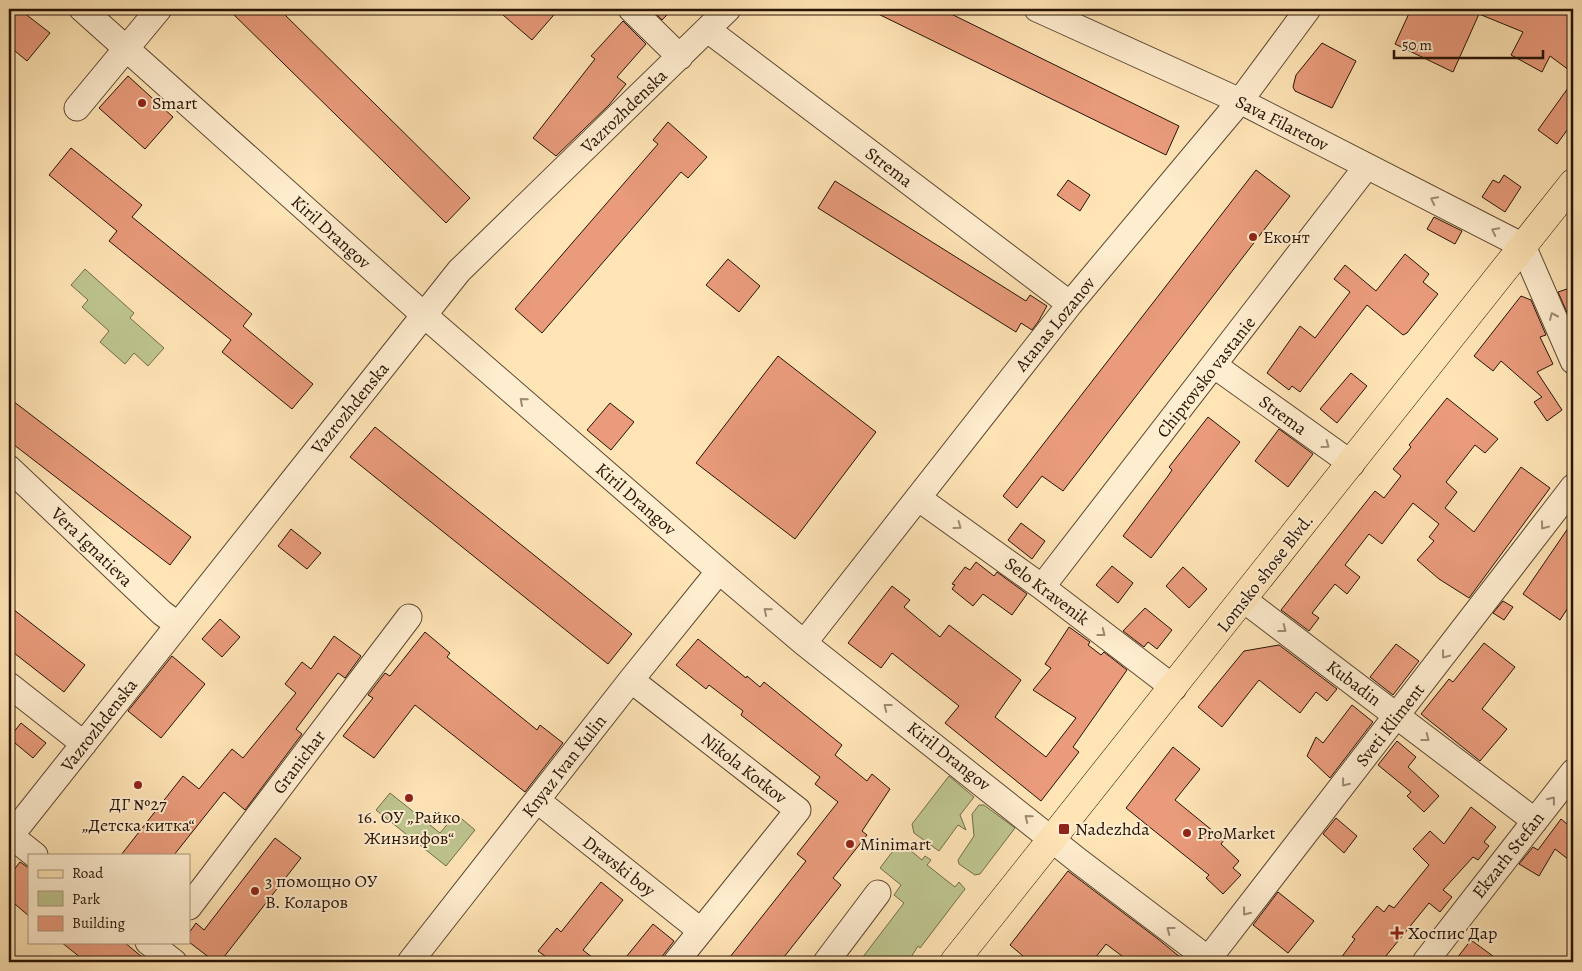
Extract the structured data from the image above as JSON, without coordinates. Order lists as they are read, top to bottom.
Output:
{
  "streets": {
    "main road": ["Lomsko shose Blvd."],
    "street": [
      "Vazrozhdenska",
      "Sava Filaretov",
      "Strema",
      "Kiril Drangov",
      "Atanas Lozanov",
      "Chiprovsko vastanie",
      "Vera Ignatieva",
      "Selo Kravenik",
      "Kubadin",
      "Sveti Kliment",
      "Granichar",
      "Knyaz Ivan Kulin",
      "Nikola Kotkov",
      "Ekzarh Stefan",
      "Dravski boy"
    ]
  },
  "crossings": [
    ["Vazrozhdenska", "Strema"],
    ["Vazrozhdenska", "Kiril Drangov"],
    ["Vazrozhdenska", "Vera Ignatieva"],
    ["Sava Filaretov", "Atanas Lozanov"],
    ["Sava Filaretov", "Chiprovsko vastanie"],
    ["Sava Filaretov", "Lomsko shose Blvd."],
    ["Strema", "Atanas Lozanov"],
    ["Strema", "Chiprovsko vastanie"],
    ["Strema", "Lomsko shose Blvd."],
    ["Kiril Drangov", "Atanas Lozanov"],
    ["Kiril Drangov", "Lomsko shose Blvd."],
    ["Kiril Drangov", "Sveti Kliment"],
    ["Kiril Drangov", "Knyaz Ivan Kulin"],
    ["Atanas Lozanov", "Selo Kravenik"],
    ["Chiprovsko vastanie", "Selo Kravenik"],
    ["Lomsko shose Blvd.", "Selo Kravenik"],
    ["Lomsko shose Blvd.", "Kubadin"],
    ["Kubadin", "Sveti Kliment"],
    ["Kubadin", "Ekzarh Stefan"],
    ["Knyaz Ivan Kulin", "Nikola Kotkov"],
    ["Knyaz Ivan Kulin", "Dravski boy"],
    ["Nikola Kotkov", "Dravski boy"]
  ],
  "one_way": [
    "Kiril Drangov",
    "Selo Kravenik",
    "Kubadin",
    "Sveti Kliment"
  ],
  "places": {
    "other": [
      "Smart",
      "Еконт",
      "ДГ №27 „Детска китка“",
      "16. ОУ „Райко Жинзифов“",
      "ProMarket",
      "Minimart",
      "3 помощно ОУ В. Коларов"
    ],
    "transit": ["Nadezhda"],
    "health": ["Хоспис Дар"]
  },
  "legend": ["Road", "Park", "Building"],
  "scale_bar": "50 m"
}
